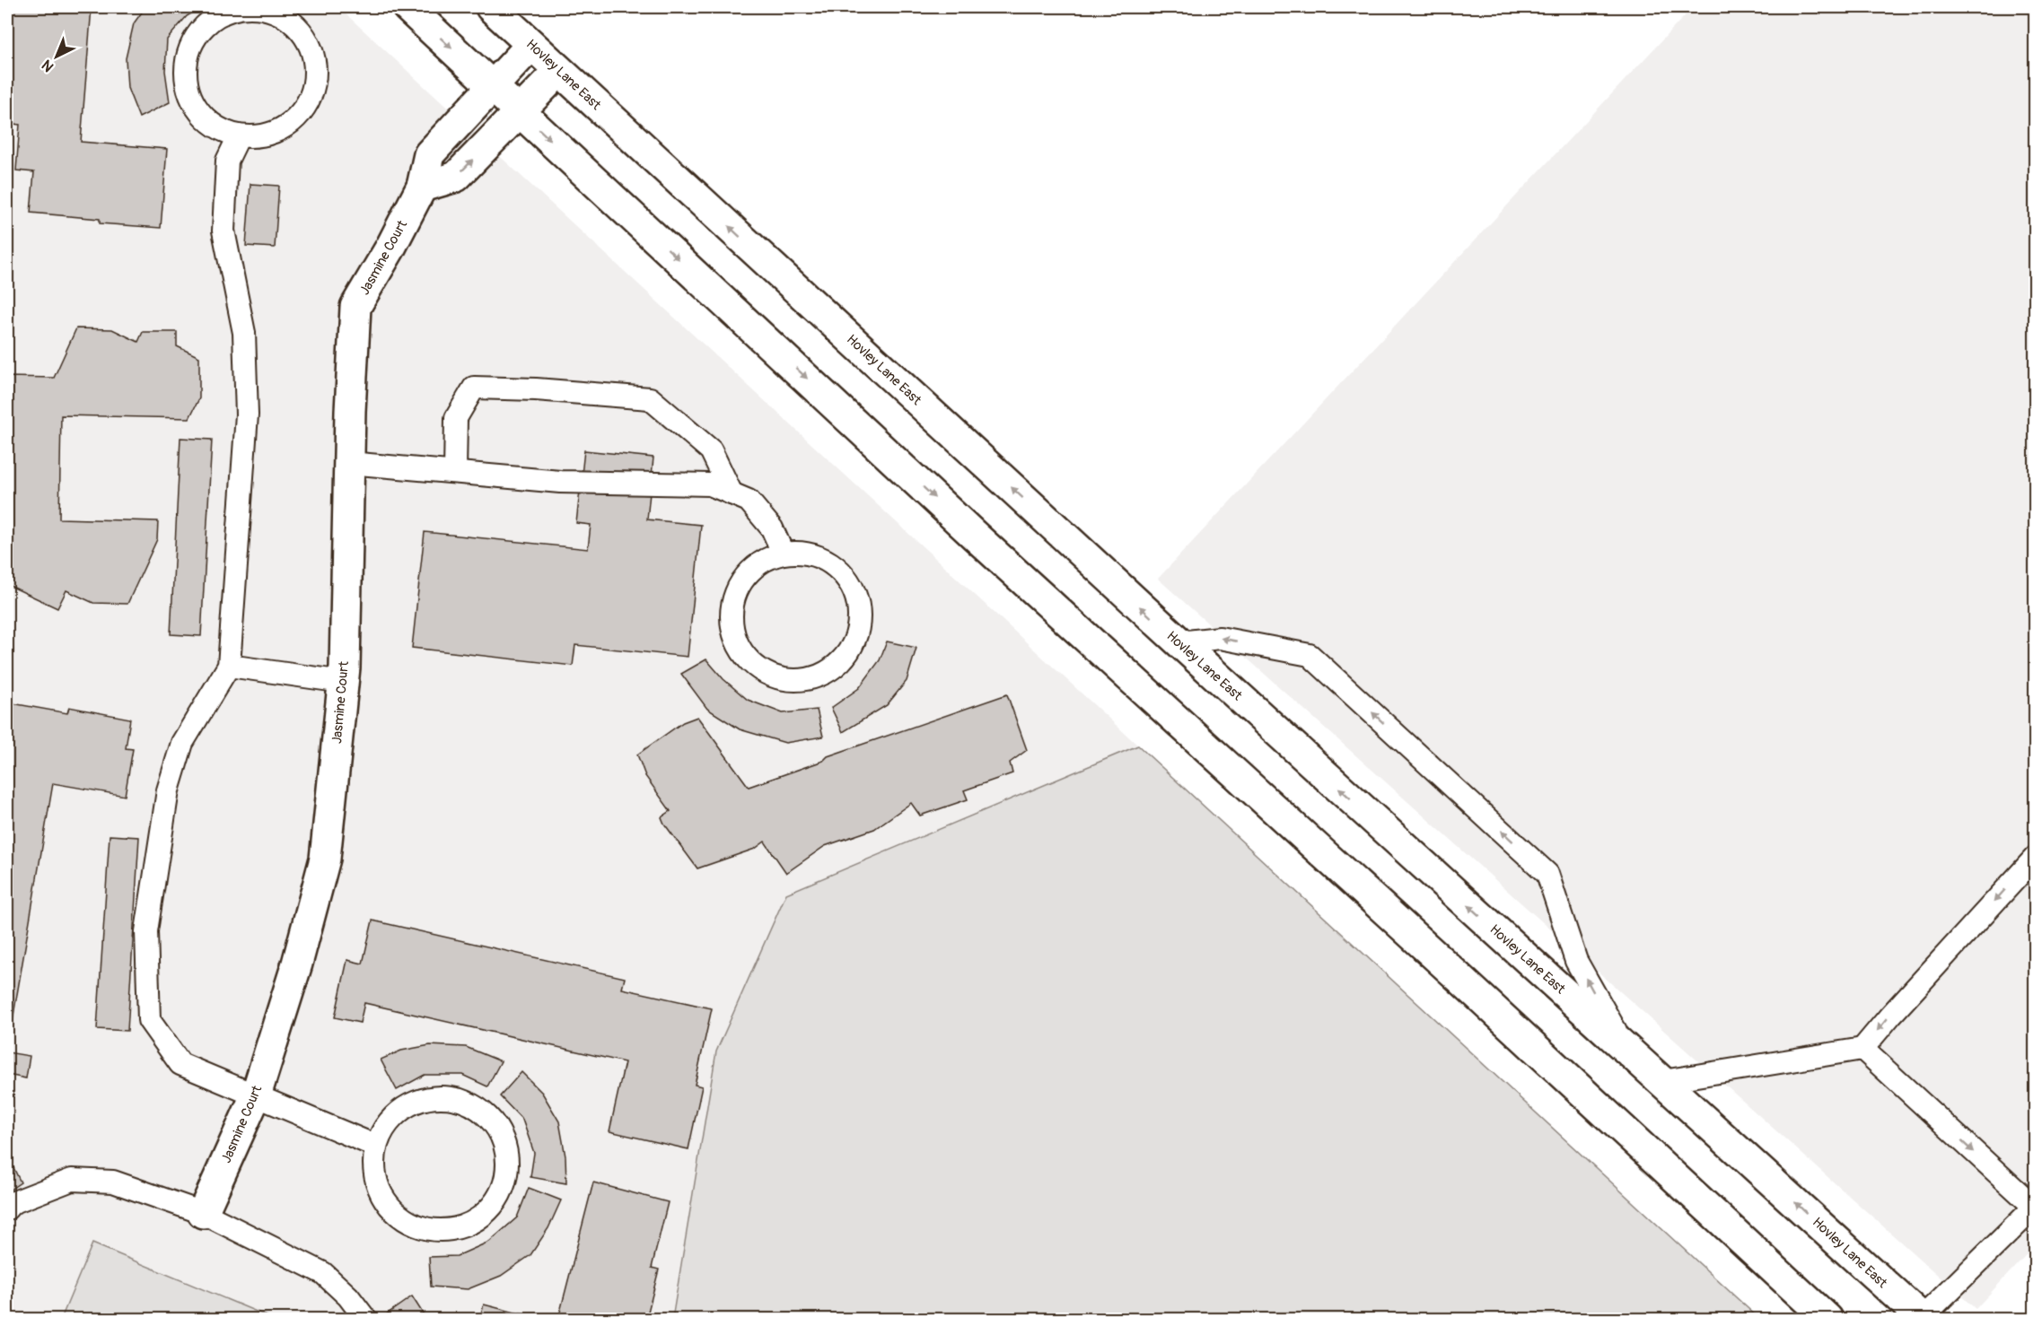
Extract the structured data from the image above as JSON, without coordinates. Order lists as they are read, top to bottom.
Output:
{
  "streets": {
    "street": ["Hovley Lane East", "Jasmine Court"]
  },
  "crossings": [
    ["Hovley Lane East", "Jasmine Court"]
  ],
  "north": "bottom left"
}
